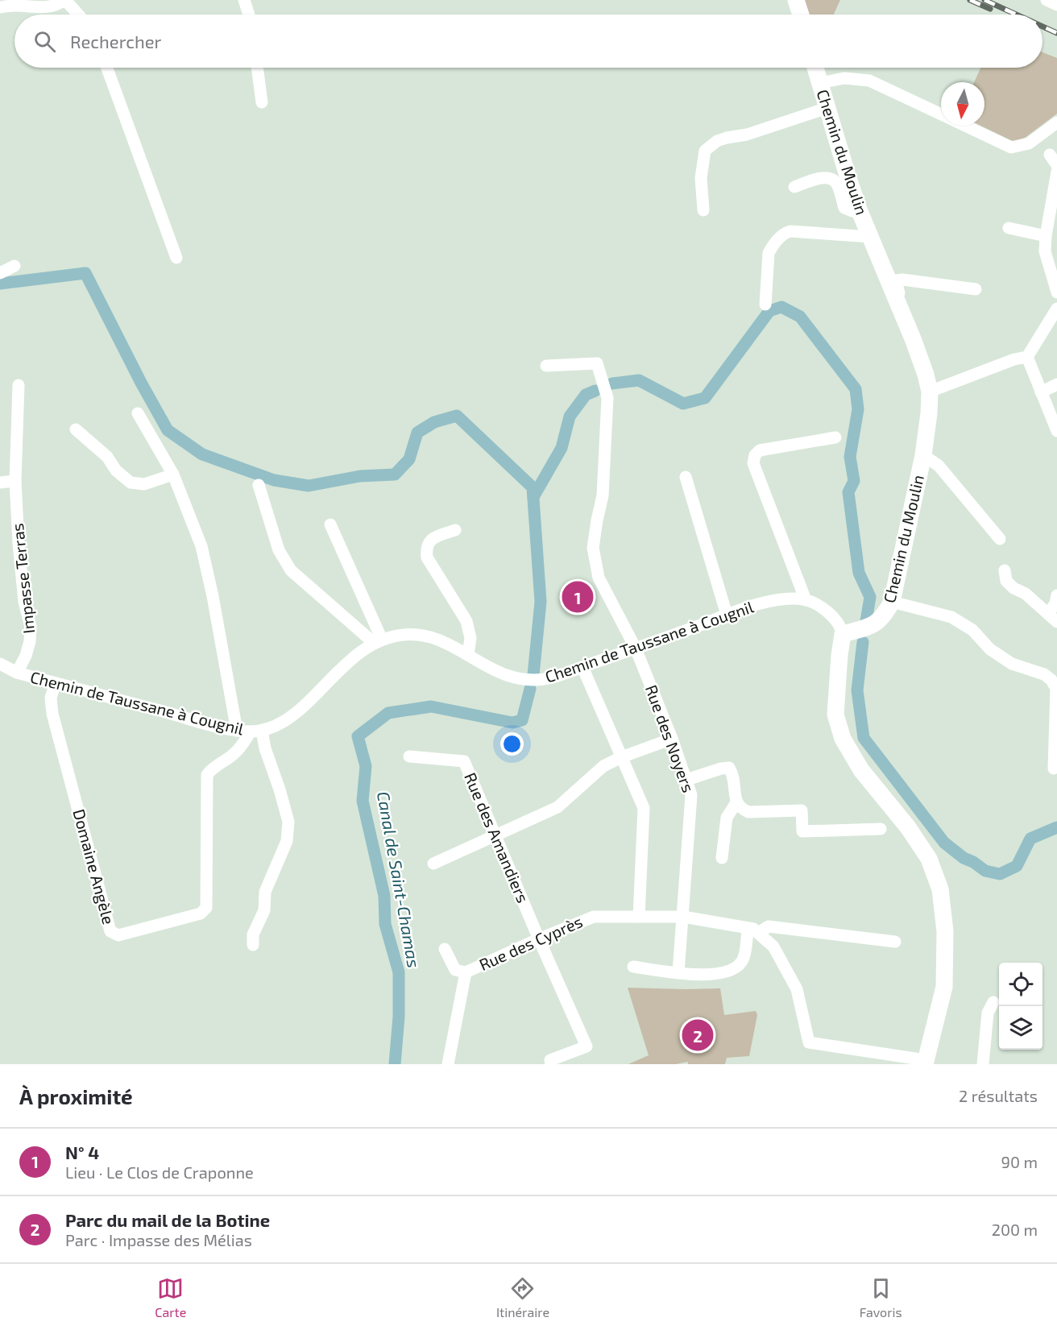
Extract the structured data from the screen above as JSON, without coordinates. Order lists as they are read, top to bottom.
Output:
{
  "streets": {
    "street": [
      "Chemin du Moulin",
      "Impasse Terras",
      "Chemin de Taussane à Cougnil",
      "Rue des Noyers",
      "Rue des Amandiers",
      "Domaine Angèle",
      "Rue des Cyprès"
    ]
  },
  "crossings": [
    ["Impasse Terras", "Chemin de Taussane à Cougnil"],
    ["Chemin de Taussane à Cougnil", "Rue des Noyers"],
    ["Chemin de Taussane à Cougnil", "Domaine Angèle"],
    ["Rue des Noyers", "Rue des Cyprès"],
    ["Rue des Amandiers", "Rue des Cyprès"]
  ],
  "water": ["Canal de Saint-Chamas"],
  "north": "bottom",
  "page": {
    "search": "Rechercher",
    "pins": ["1", "2"],
    "heading": ["À proximité", "2 résultats"],
    "list": [
      {
        "mark": "1",
        "name": "N° 4",
        "note": "Lieu · Le Clos de Craponne",
        "value": "90 m"
      },
      {
        "mark": "2",
        "name": "Parc du mail de la Botine",
        "note": "Parc · Impasse des Mélias",
        "value": "200 m"
      }
    ],
    "nav": ["Carte", "Itinéraire", "Favoris"]
  }
}
